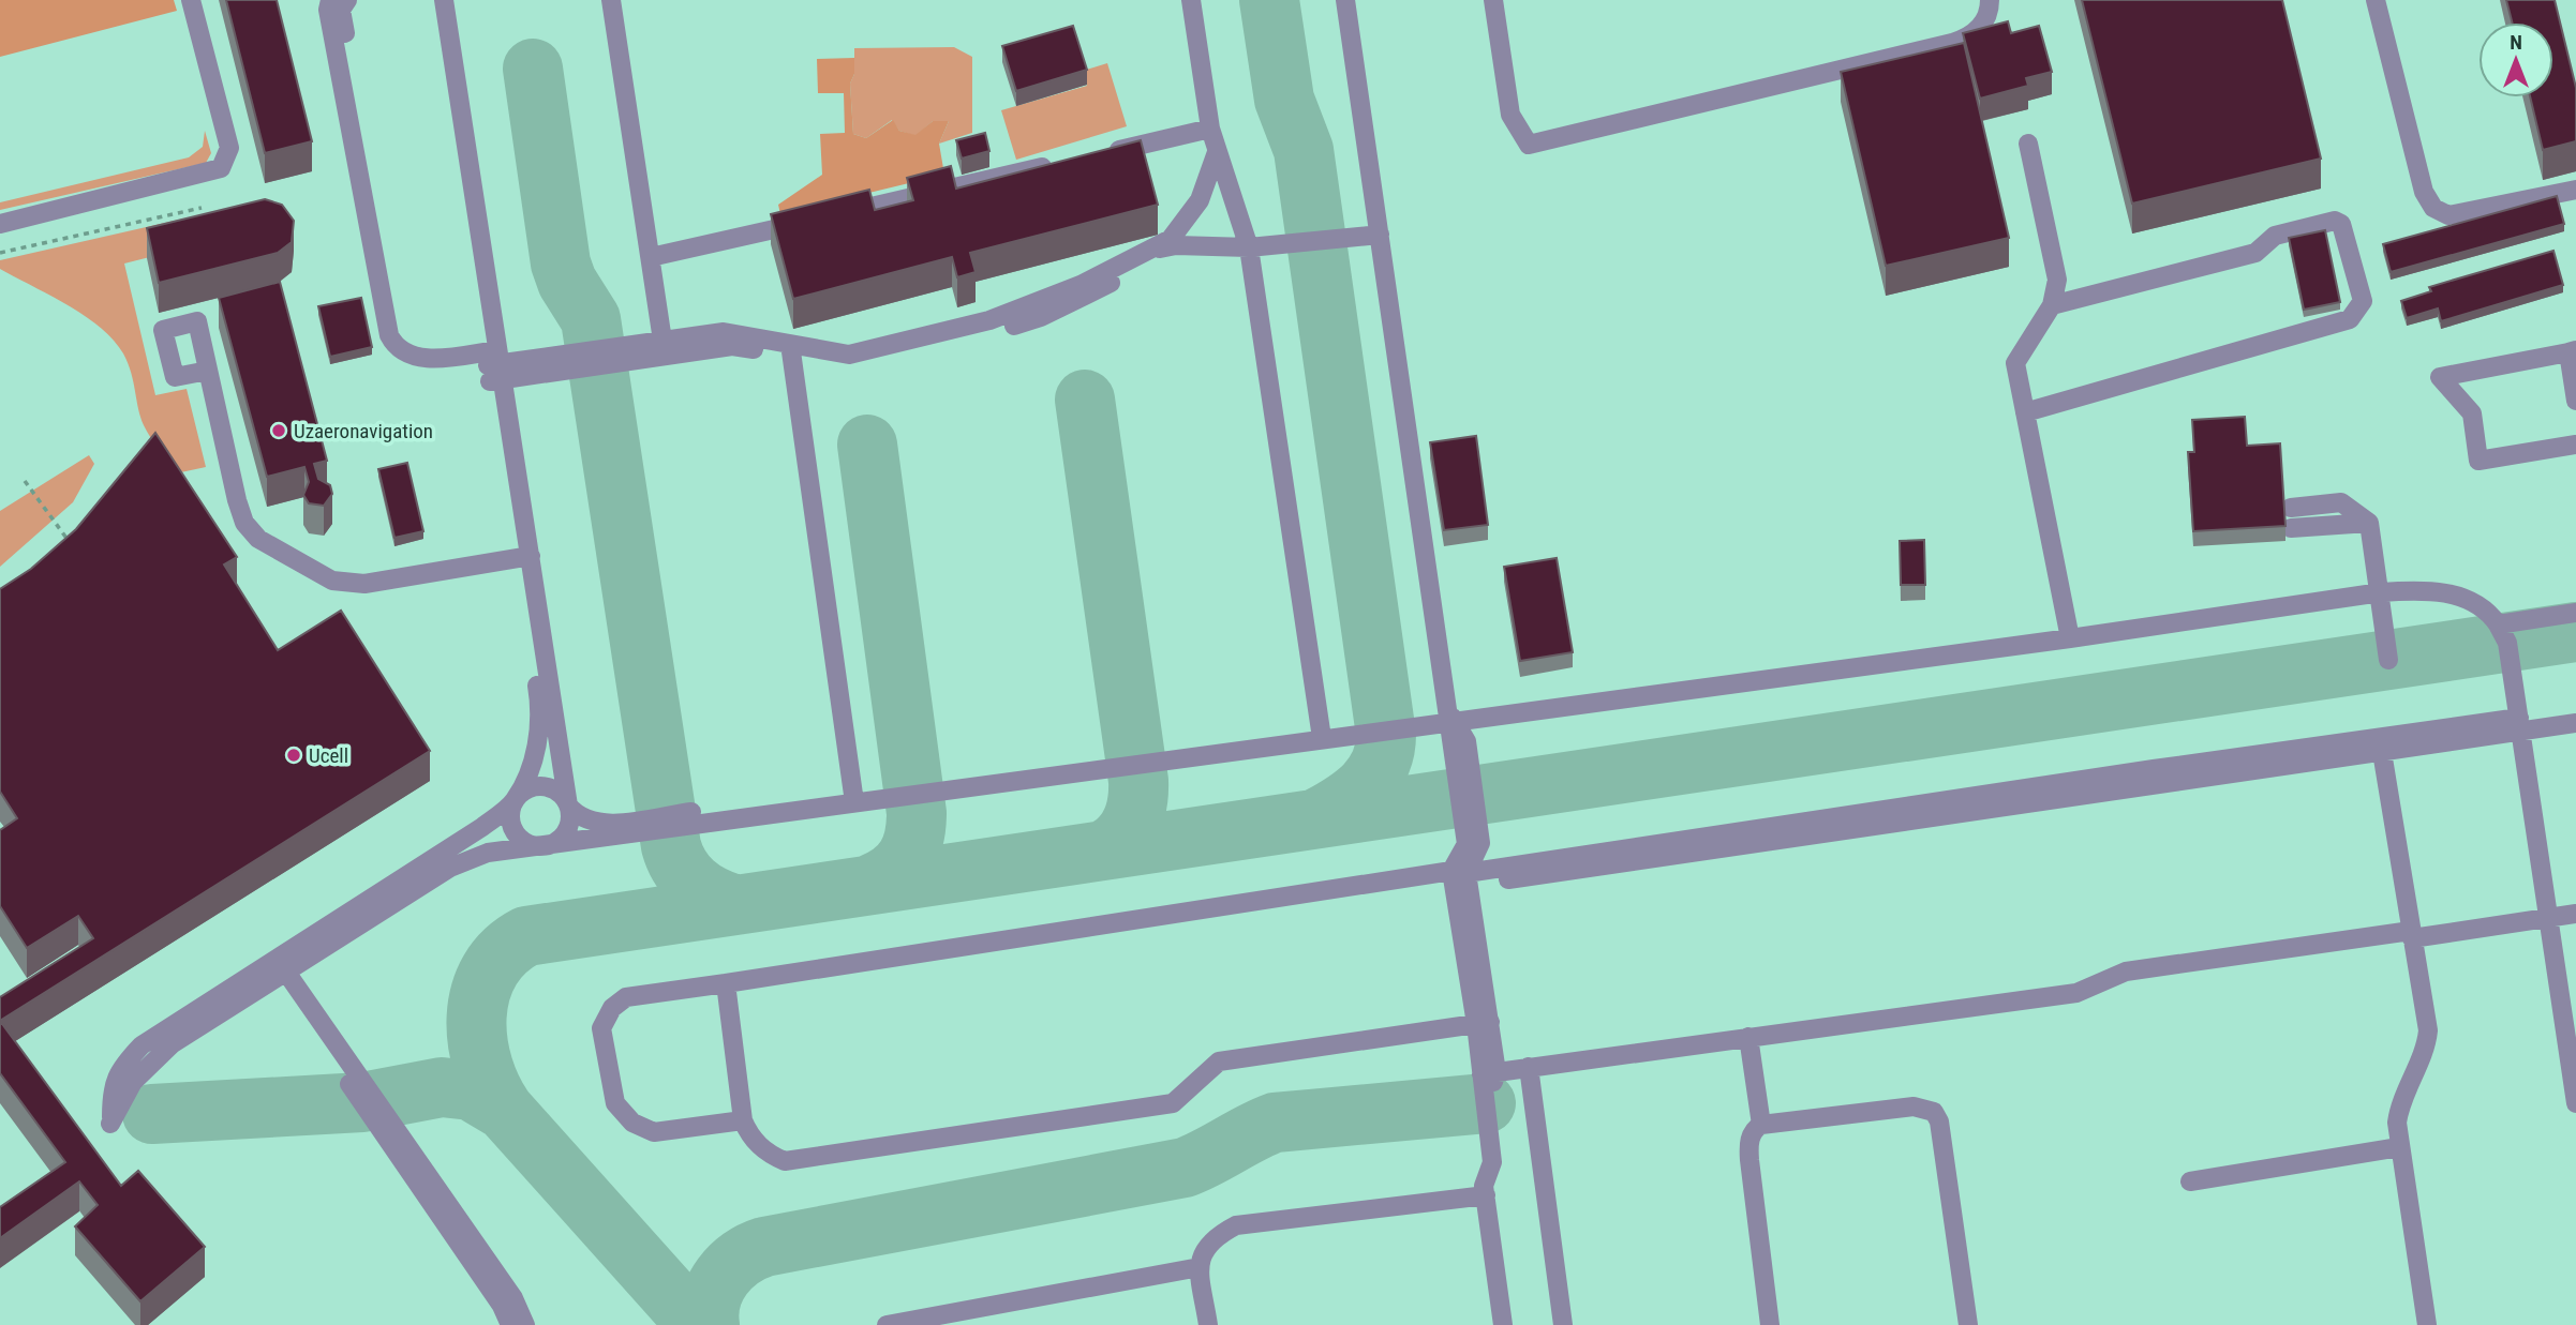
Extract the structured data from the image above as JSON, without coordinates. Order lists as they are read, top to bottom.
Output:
{
  "places": ["Uzaeronavigation", "Ucell"],
  "north": "top"
}
